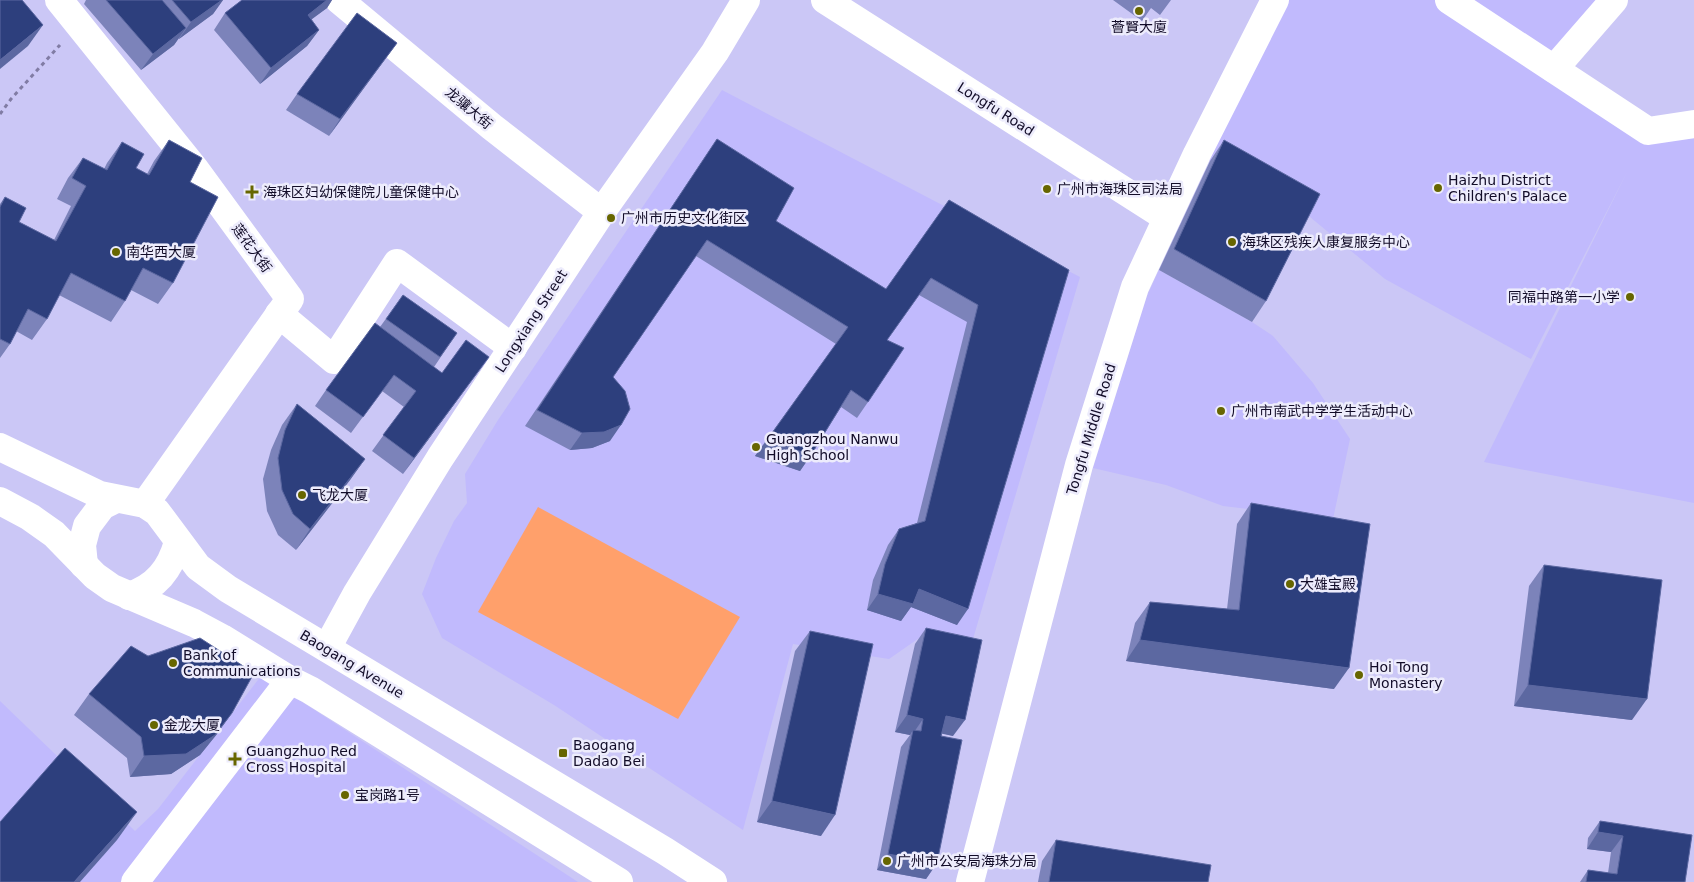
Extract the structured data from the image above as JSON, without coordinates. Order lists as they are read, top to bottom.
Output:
{
  "streets": {
    "main road": [
      "龙骧大街",
      "Longfu Road",
      "莲花大街",
      "Longxiang Street",
      "Tongfu Middle Road",
      "Baogang Avenue"
    ]
  },
  "crossings": [
    ["龙骧大街", "Longxiang Street"],
    ["Longfu Road", "Tongfu Middle Road"],
    ["莲花大街", "Baogang Avenue"],
    ["Longxiang Street", "Baogang Avenue"]
  ],
  "places": {
    "other": [
      "薈賢大廈",
      "Haizhu District Children's Palace",
      "广州市海珠区司法局",
      "广州市历史文化街区",
      "海珠区残疾人康复服务中心",
      "南华西大厦",
      "同福中路第一小学",
      "广州市南武中学学生活动中心",
      "Guangzhou Nanwu High School",
      "飞龙大厦",
      "大雄宝殿",
      "Bank of Communications",
      "Hoi Tong Monastery",
      "金龙大厦",
      "宝岗路1号",
      "广州市公安局海珠分局"
    ],
    "health": ["海珠区妇幼保健院儿童保健中心", "Guangzhuo Red Cross Hospital"],
    "transit": ["Baogang Dadao Bei"]
  }
}
